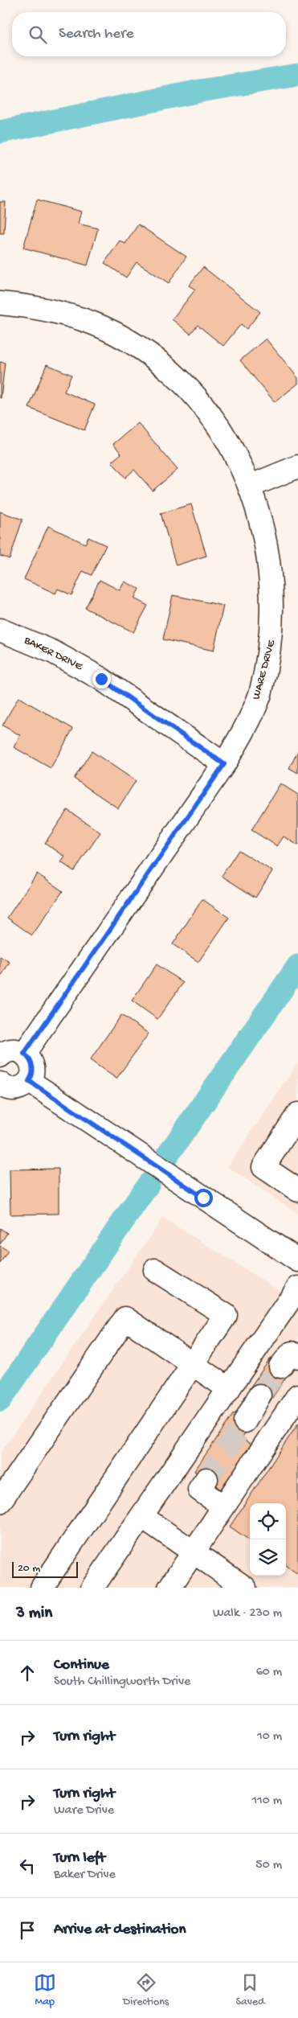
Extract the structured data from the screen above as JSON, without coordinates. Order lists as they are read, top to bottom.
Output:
{
  "streets": {
    "street": ["BAKER DRIVE", "WARE DRIVE"]
  },
  "crossings": [
    ["BAKER DRIVE", "WARE DRIVE"]
  ],
  "scale_bar": "20 m",
  "page": {
    "search": "Search here",
    "scale": "20 m",
    "heading": ["3 min", "Walk · 230 m"],
    "list": [
      ["Continue", "South Chillingworth Drive", "60 m"],
      ["Turn right", "10 m"],
      ["Turn right", "Ware Drive", "110 m"],
      ["Turn left", "Baker Drive", "50 m"],
      "Arrive at destination"
    ],
    "nav": ["Map", "Directions", "Saved"]
  }
}
